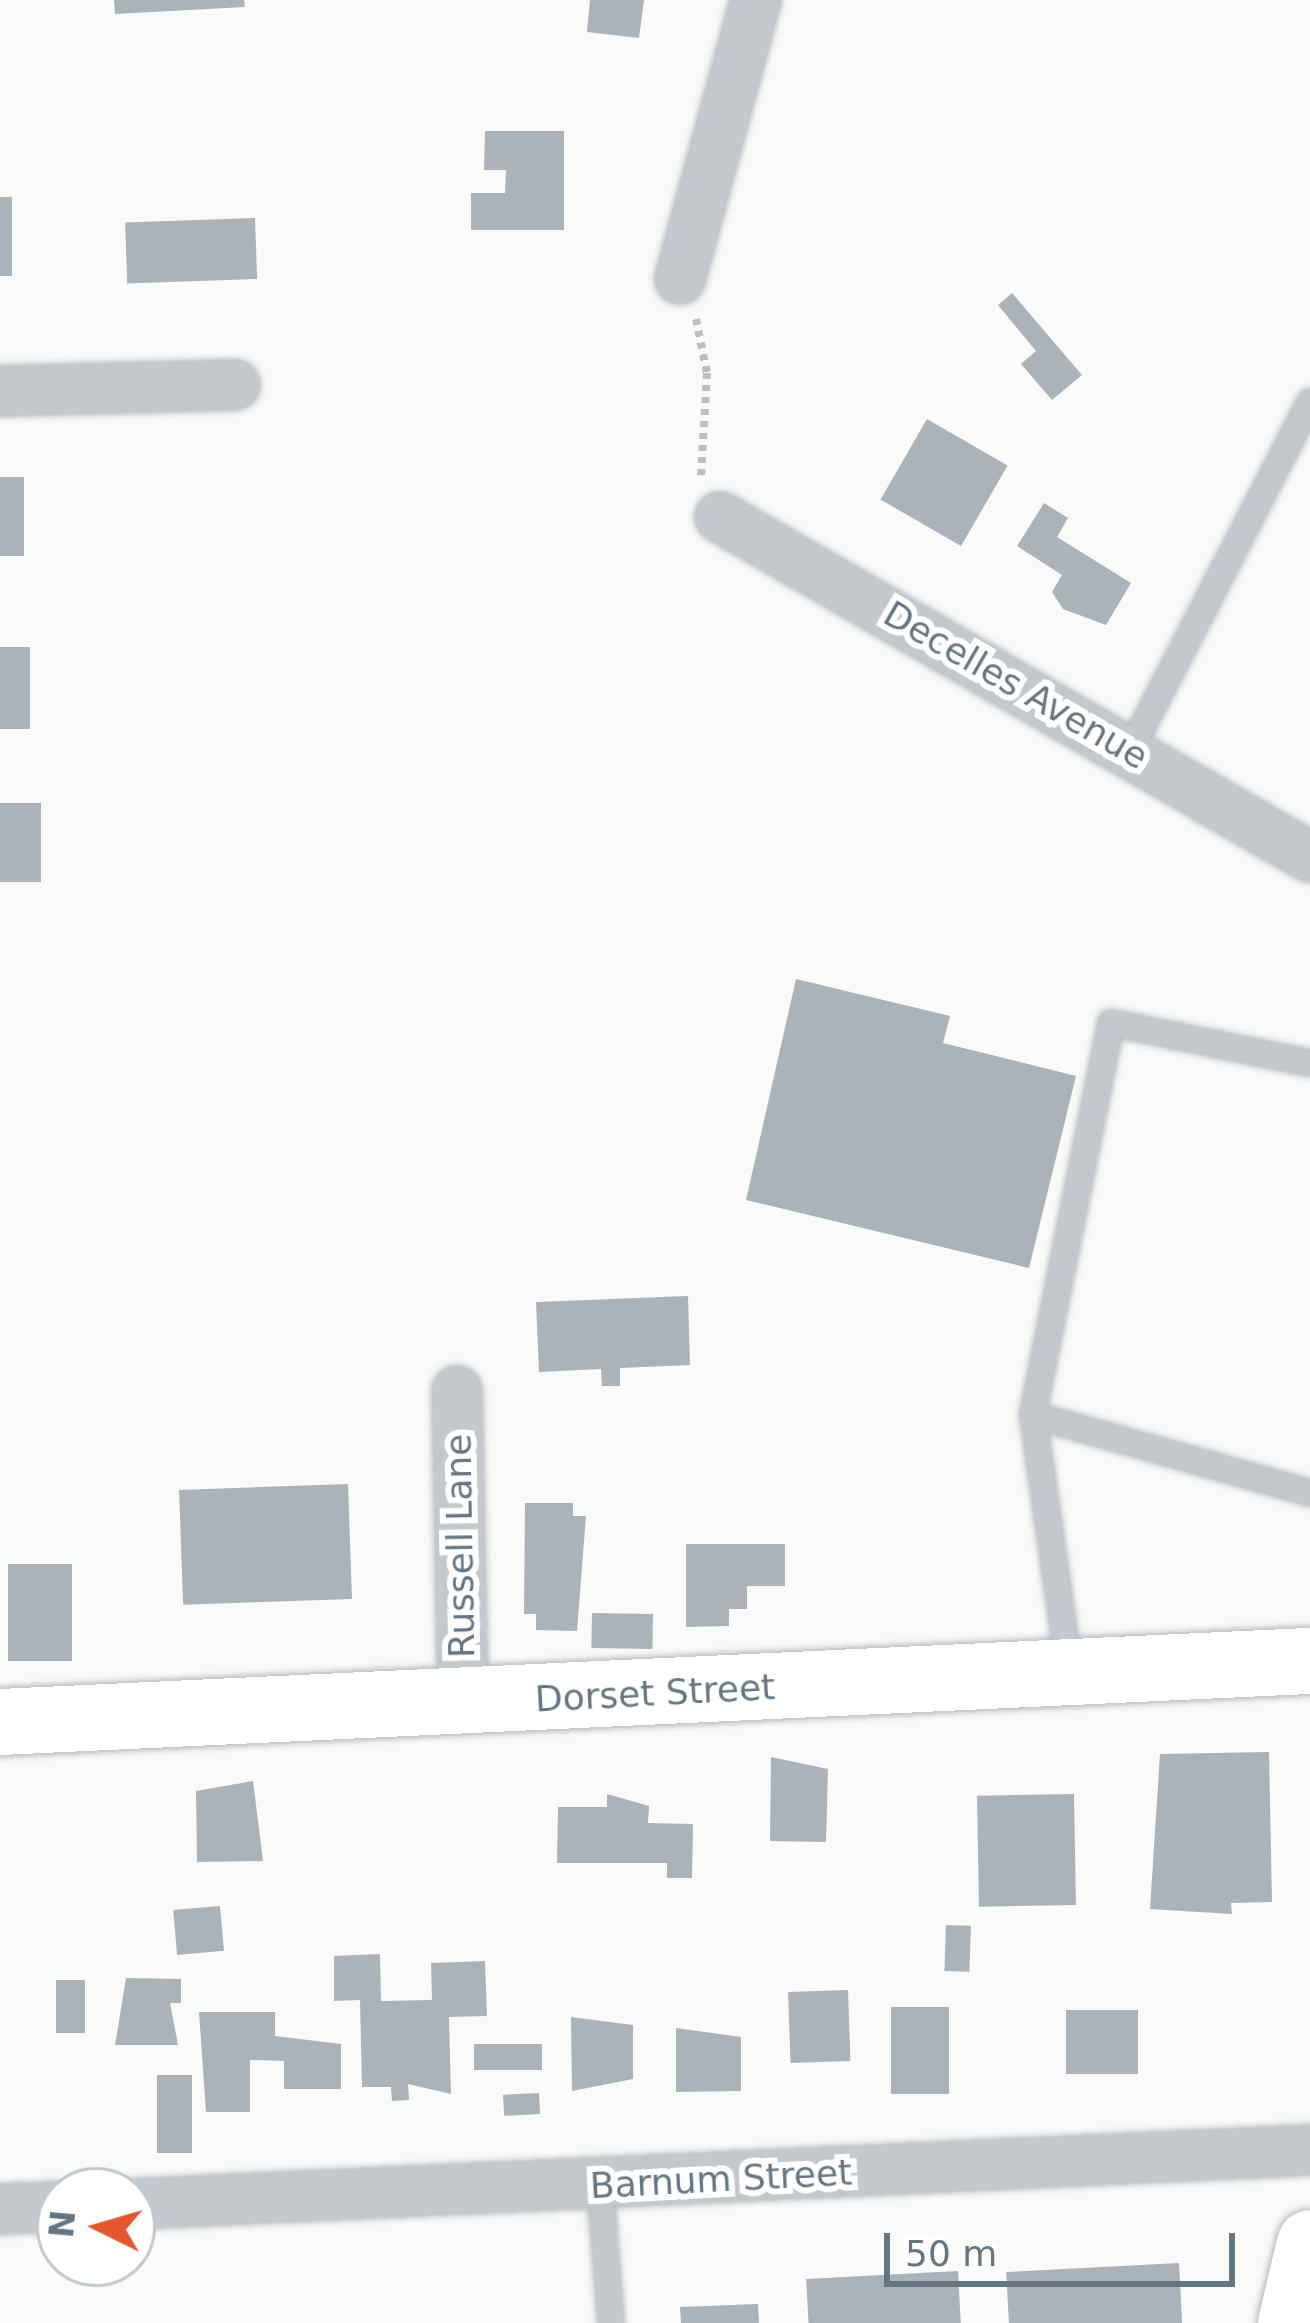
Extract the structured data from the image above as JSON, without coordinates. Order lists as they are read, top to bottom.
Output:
{
  "streets": {
    "street": [
      "Decelles Avenue",
      "Russell Lane",
      "Dorset Street",
      "Barnum Street"
    ]
  },
  "crossings": [
    ["Russell Lane", "Dorset Street"]
  ],
  "scale_bar": "50 m",
  "north": "left"
}
